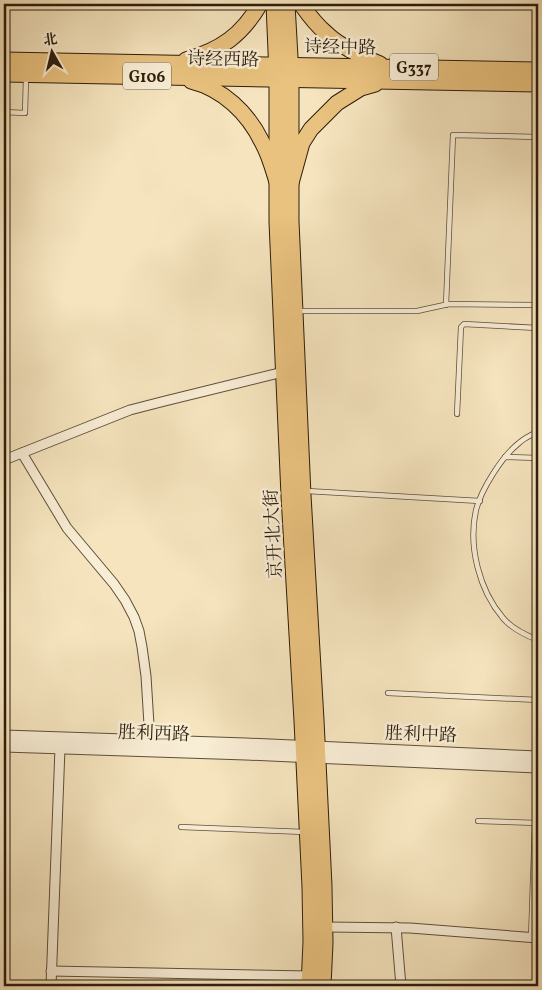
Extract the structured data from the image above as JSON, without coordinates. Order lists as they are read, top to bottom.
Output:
{
  "streets": {
    "main road": [
      "诗经中路",
      "诗经西路",
      "G337",
      "G106",
      "京开北大街"
    ],
    "street": ["胜利西路", "胜利中路"]
  },
  "crossings": [
    ["诗经中路", "诗经西路"],
    ["诗经中路", "京开北大街"],
    ["诗经西路", "京开北大街"],
    ["京开北大街", "胜利西路"],
    ["京开北大街", "胜利中路"],
    ["胜利西路", "胜利中路"]
  ],
  "north": "top"
}
